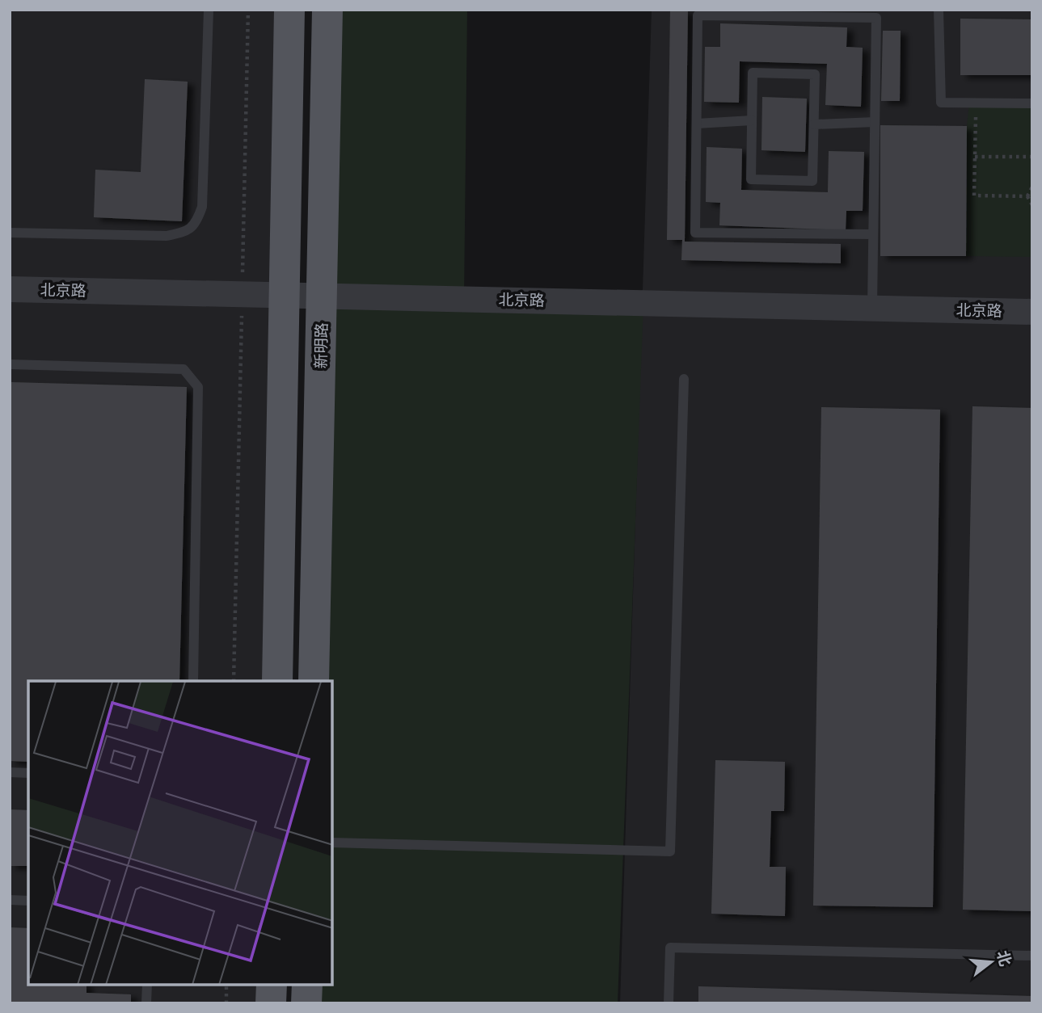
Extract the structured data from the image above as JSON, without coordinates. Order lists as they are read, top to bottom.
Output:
{
  "streets": {
    "main road": ["新明路"],
    "street": ["北京路"]
  },
  "crossings": [
    ["北京路", "新明路"]
  ],
  "north": "right"
}
